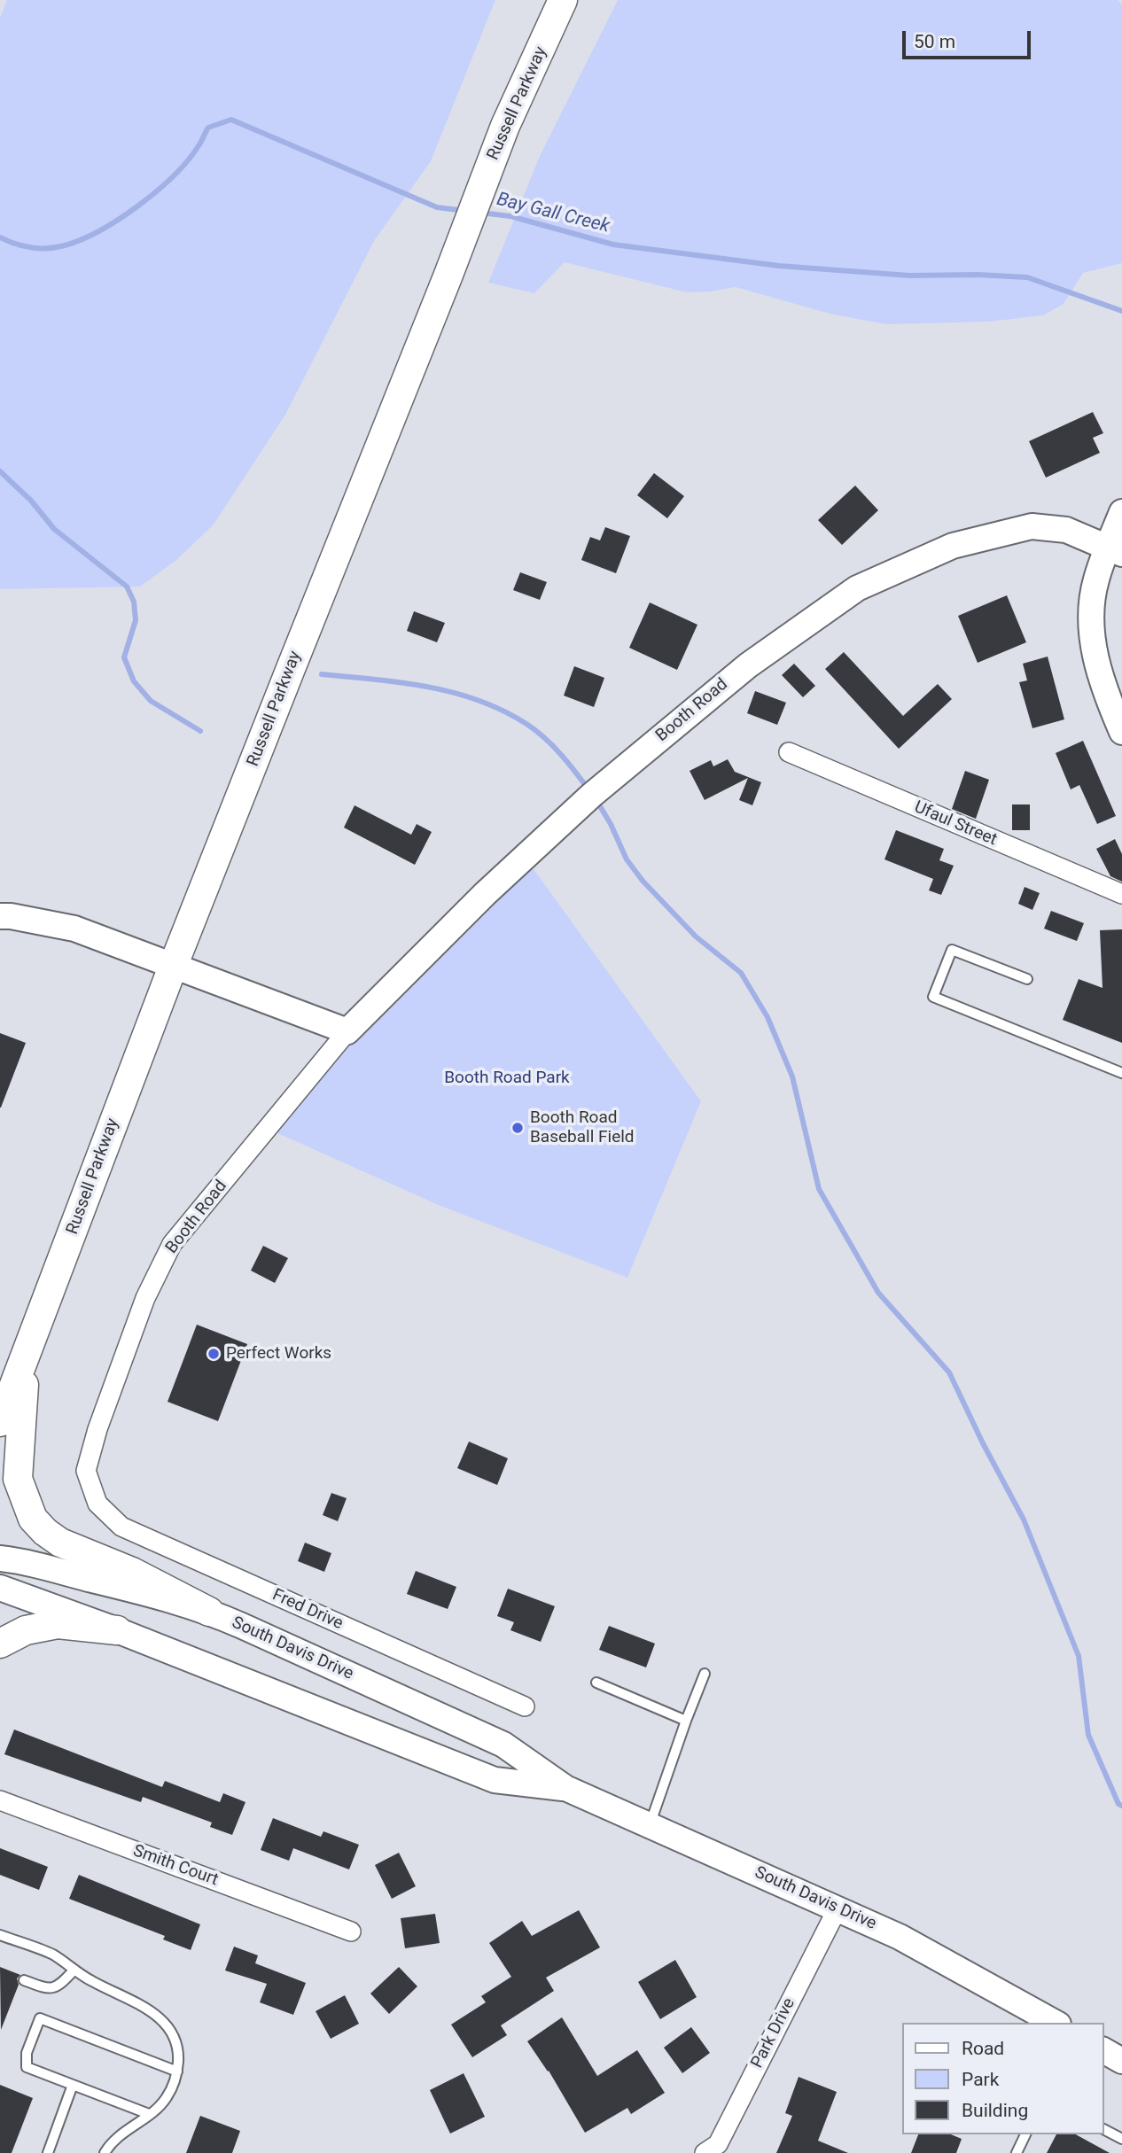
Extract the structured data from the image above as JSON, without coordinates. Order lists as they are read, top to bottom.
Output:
{
  "streets": {
    "main road": ["Russell Parkway"],
    "street": [
      "Booth Road",
      "Ufaul Street",
      "Fred Drive",
      "South Davis Drive",
      "Smith Court",
      "Park Drive"
    ]
  },
  "crossings": [
    ["Booth Road", "Fred Drive"],
    ["South Davis Drive", "Park Drive"]
  ],
  "water": ["Bay Gall Creek"],
  "parks": ["Booth Road Park"],
  "places": ["Booth Road Baseball Field", "Perfect Works"],
  "legend": ["Road", "Park", "Building"],
  "scale_bar": "50 m"
}
